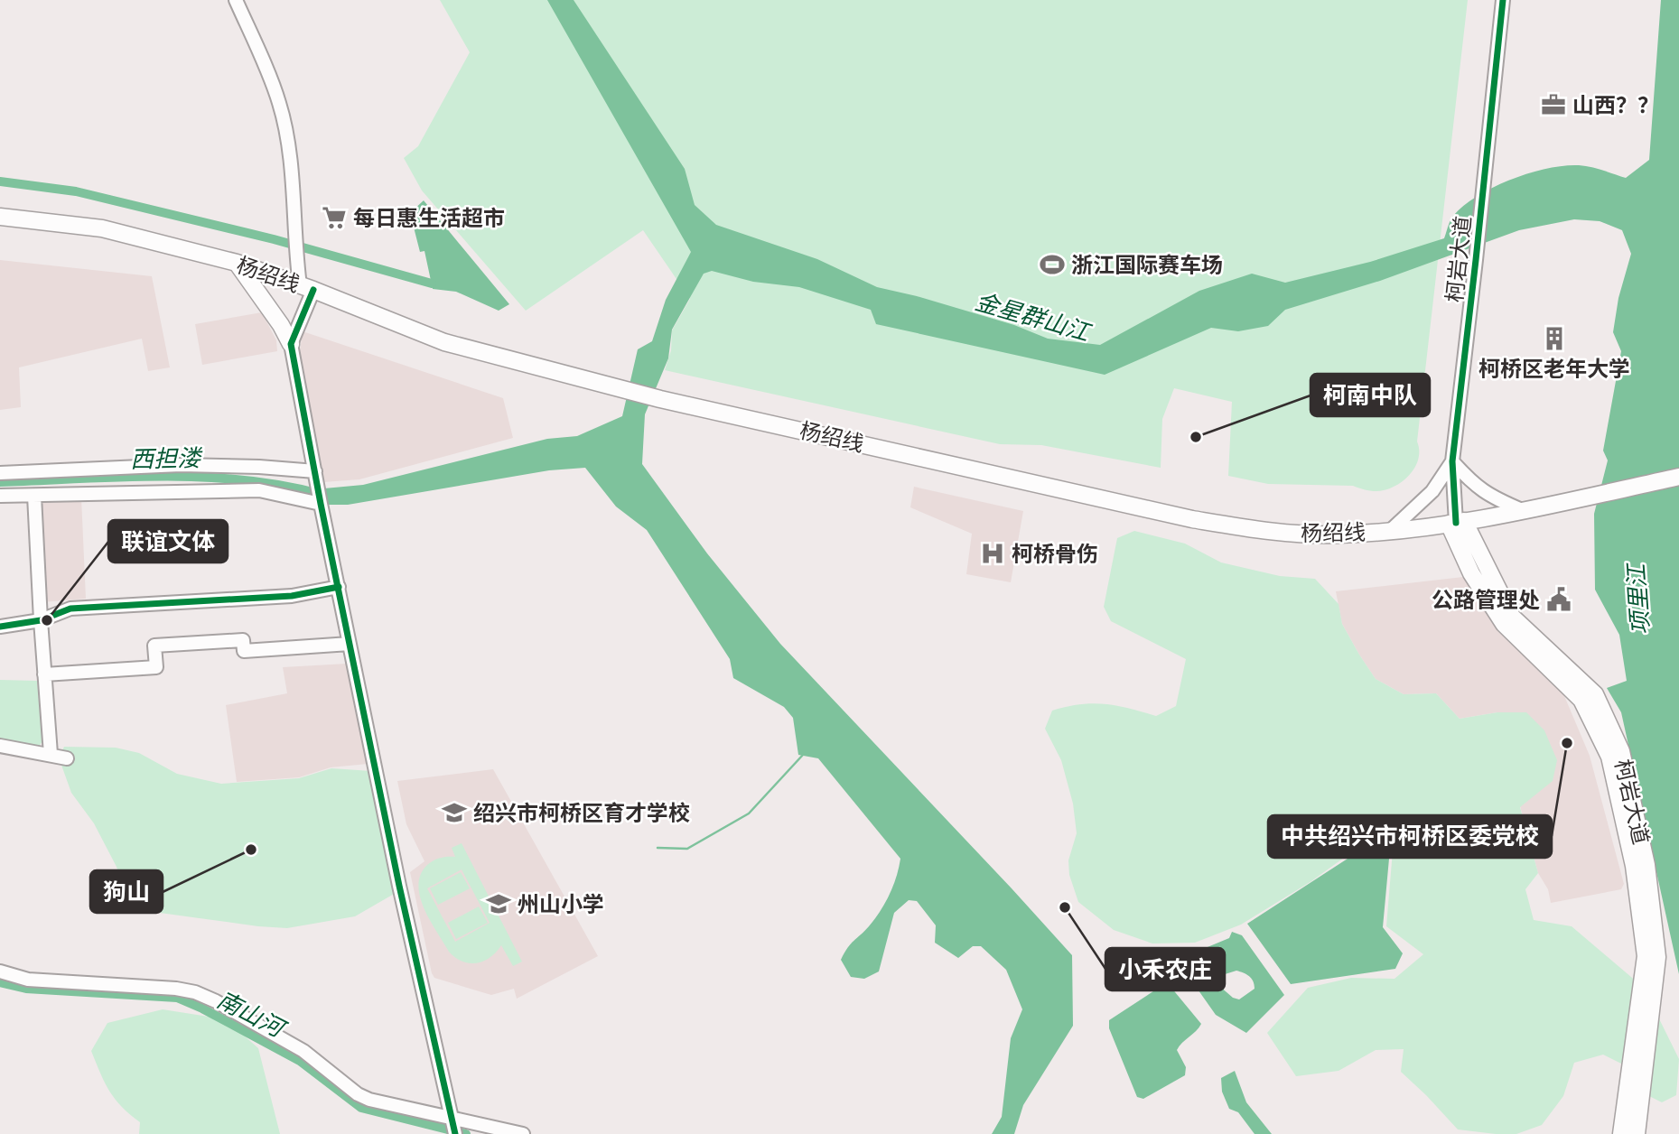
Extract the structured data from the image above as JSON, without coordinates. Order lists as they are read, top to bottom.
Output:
{
  "streets": {
    "main road": ["柯岩大道", "杨绍线"]
  },
  "crossings": [
    ["柯岩大道", "杨绍线"]
  ],
  "water": [
    "金星群山江",
    "西担溇",
    "项里江",
    "南山河"
  ],
  "places": {
    "office": ["山西？？"],
    "supermarket": ["每日惠生活超市"],
    "sports": ["浙江国际赛车场"],
    "building": ["柯桥区老年大学"],
    "other": [
      "柯南中队",
      "联谊文体",
      "中共绍兴市柯桥区委党校",
      "狗山",
      "小禾农庄"
    ],
    "hospital": ["柯桥骨伤"],
    "public building": ["公路管理处"],
    "school or university": ["绍兴市柯桥区育才学校", "州山小学"]
  }
}
